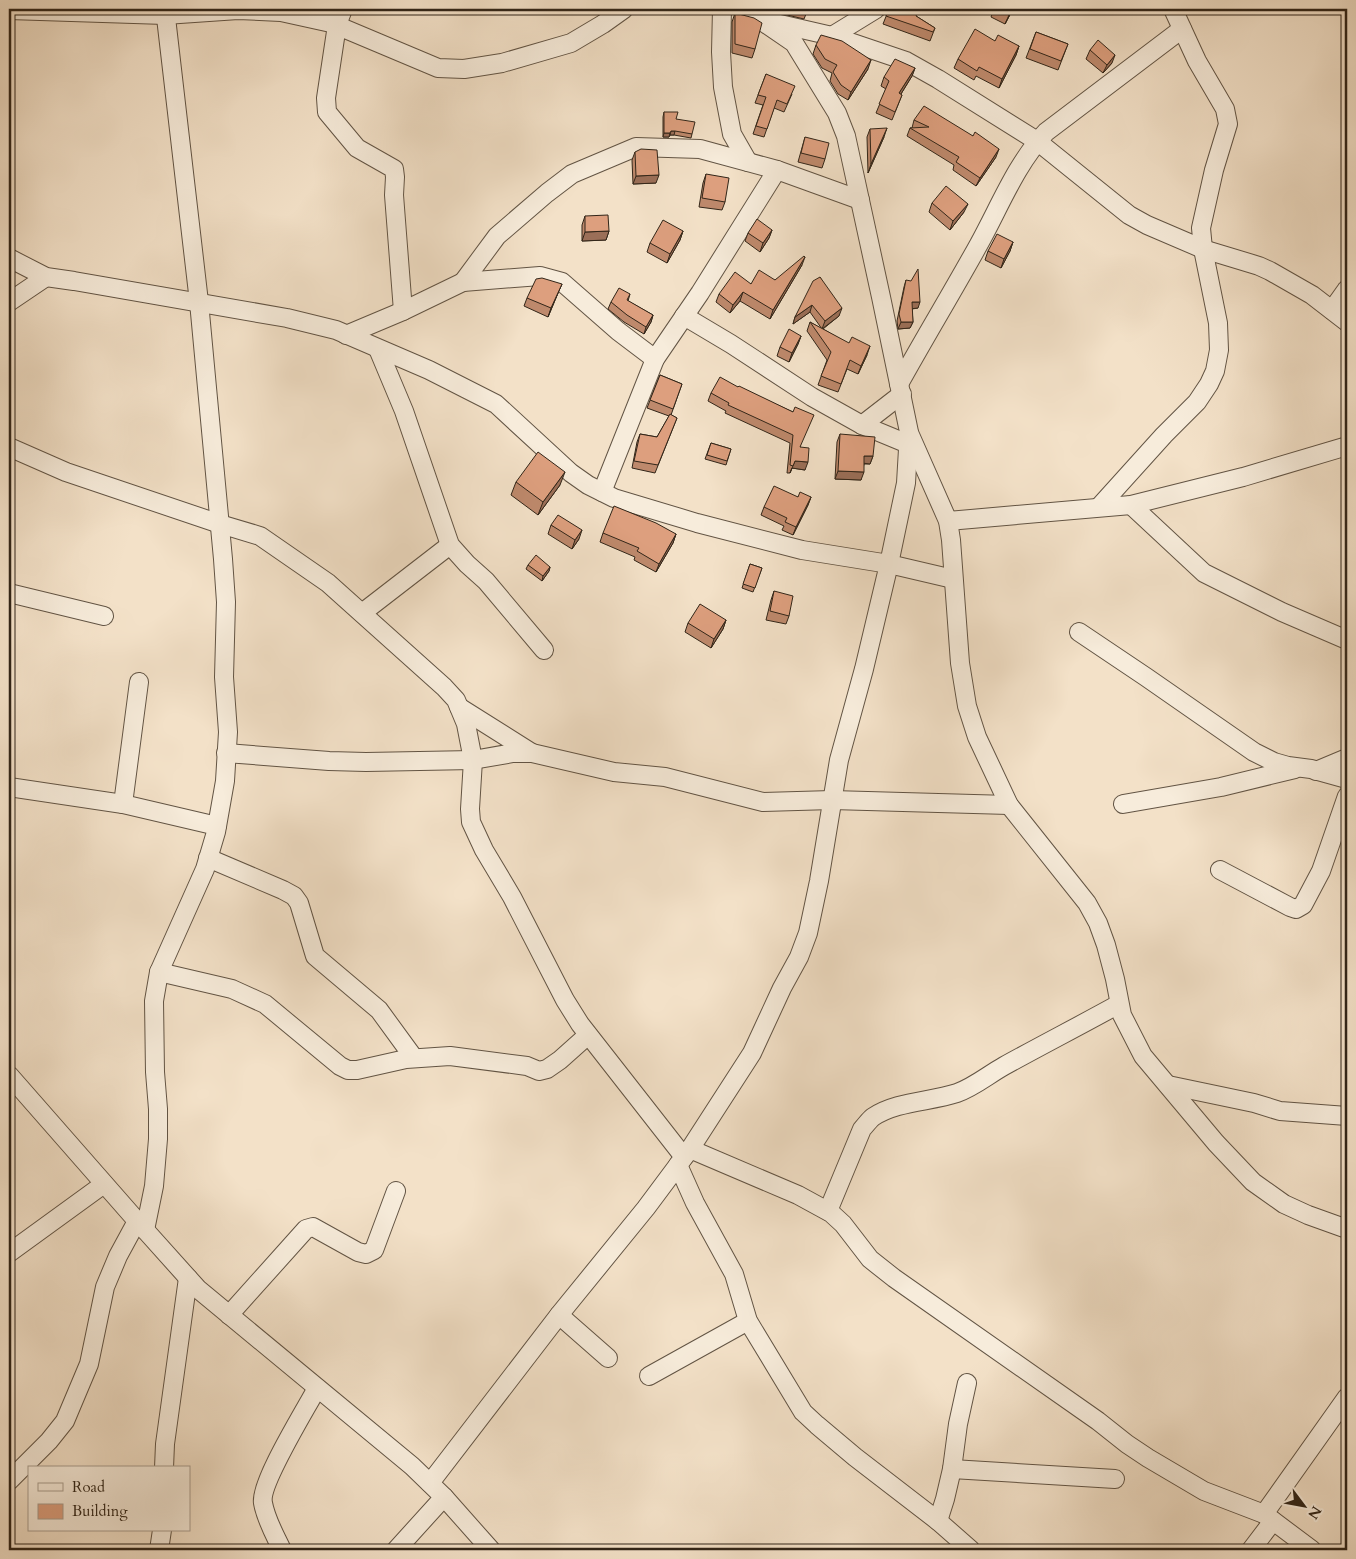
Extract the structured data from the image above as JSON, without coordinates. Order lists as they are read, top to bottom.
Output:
{
  "legend": ["Road", "Building"],
  "north": "bottom right"
}
